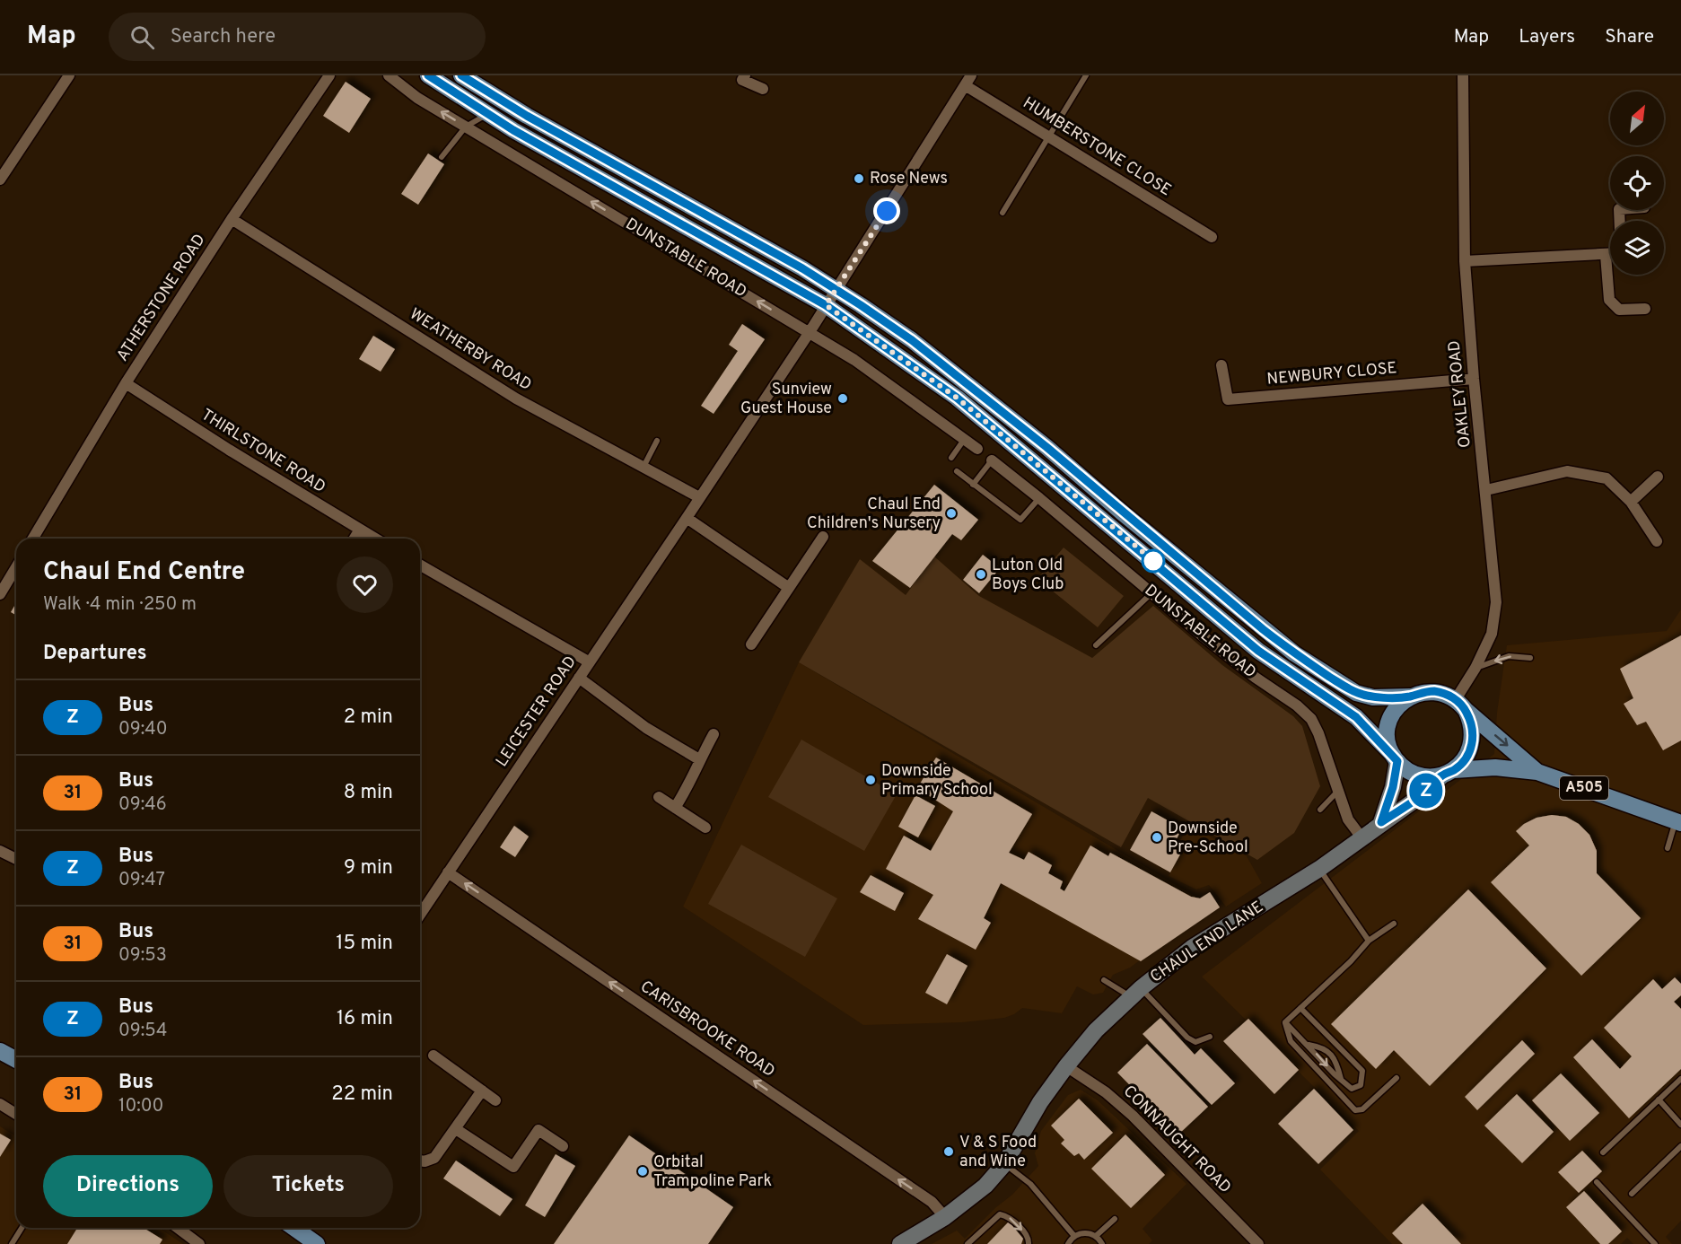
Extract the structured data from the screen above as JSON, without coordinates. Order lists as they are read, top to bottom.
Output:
{
  "streets": {
    "main road": ["DUNSTABLE ROAD", "A505"],
    "street": [
      "HUMBERSTONE CLOSE",
      "ATHERSTONE ROAD",
      "WEATHERBY ROAD",
      "NEWBURY CLOSE",
      "OAKLEY ROAD",
      "THIRLSTONE ROAD",
      "LEICESTER ROAD",
      "CHAUL END LANE",
      "CARISBROOKE ROAD",
      "CONNAUGHT ROAD"
    ]
  },
  "crossings": [
    ["HUMBERSTONE CLOSE", "LEICESTER ROAD"],
    ["DUNSTABLE ROAD", "OAKLEY ROAD"],
    ["DUNSTABLE ROAD", "LEICESTER ROAD"],
    ["DUNSTABLE ROAD", "A505"],
    ["DUNSTABLE ROAD", "CHAUL END LANE"],
    ["ATHERSTONE ROAD", "WEATHERBY ROAD"],
    ["ATHERSTONE ROAD", "THIRLSTONE ROAD"],
    ["WEATHERBY ROAD", "LEICESTER ROAD"],
    ["NEWBURY CLOSE", "OAKLEY ROAD"],
    ["OAKLEY ROAD", "A505"],
    ["OAKLEY ROAD", "CHAUL END LANE"],
    ["LEICESTER ROAD", "CARISBROOKE ROAD"],
    ["A505", "CHAUL END LANE"],
    ["CHAUL END LANE", "CARISBROOKE ROAD"],
    ["CHAUL END LANE", "CONNAUGHT ROAD"]
  ],
  "one_way": ["CARISBROOKE ROAD"],
  "places": [
    "Rose News",
    "Sunview Guest House",
    "Chaul End Children's Nursery",
    "Luton Old Boys Club",
    "Downside Primary School",
    "Downside Pre-School",
    "V & S Food and Wine",
    "Orbital Trampoline Park"
  ],
  "lines": ["bus line Z"],
  "north": "top right",
  "page": {
    "header": "Map",
    "search": "Search here",
    "nav": ["Map", "Layers", "Share"],
    "on_map": "Z",
    "heading": [
      ["Chaul End Centre", "Walk · 4 min · 250 m"],
      "Departures"
    ],
    "list": [
      {
        "mark": "Z",
        "name": "Bus",
        "note": "09:40",
        "value": "2 min"
      },
      {
        "mark": "31",
        "name": "Bus",
        "note": "09:46",
        "value": "8 min"
      },
      {
        "mark": "Z",
        "name": "Bus",
        "note": "09:47",
        "value": "9 min"
      },
      {
        "mark": "31",
        "name": "Bus",
        "note": "09:53",
        "value": "15 min"
      },
      {
        "mark": "Z",
        "name": "Bus",
        "note": "09:54",
        "value": "16 min"
      },
      {
        "mark": "31",
        "name": "Bus",
        "note": "10:00",
        "value": "22 min"
      }
    ],
    "buttons": ["Directions", "Tickets"]
  }
}
